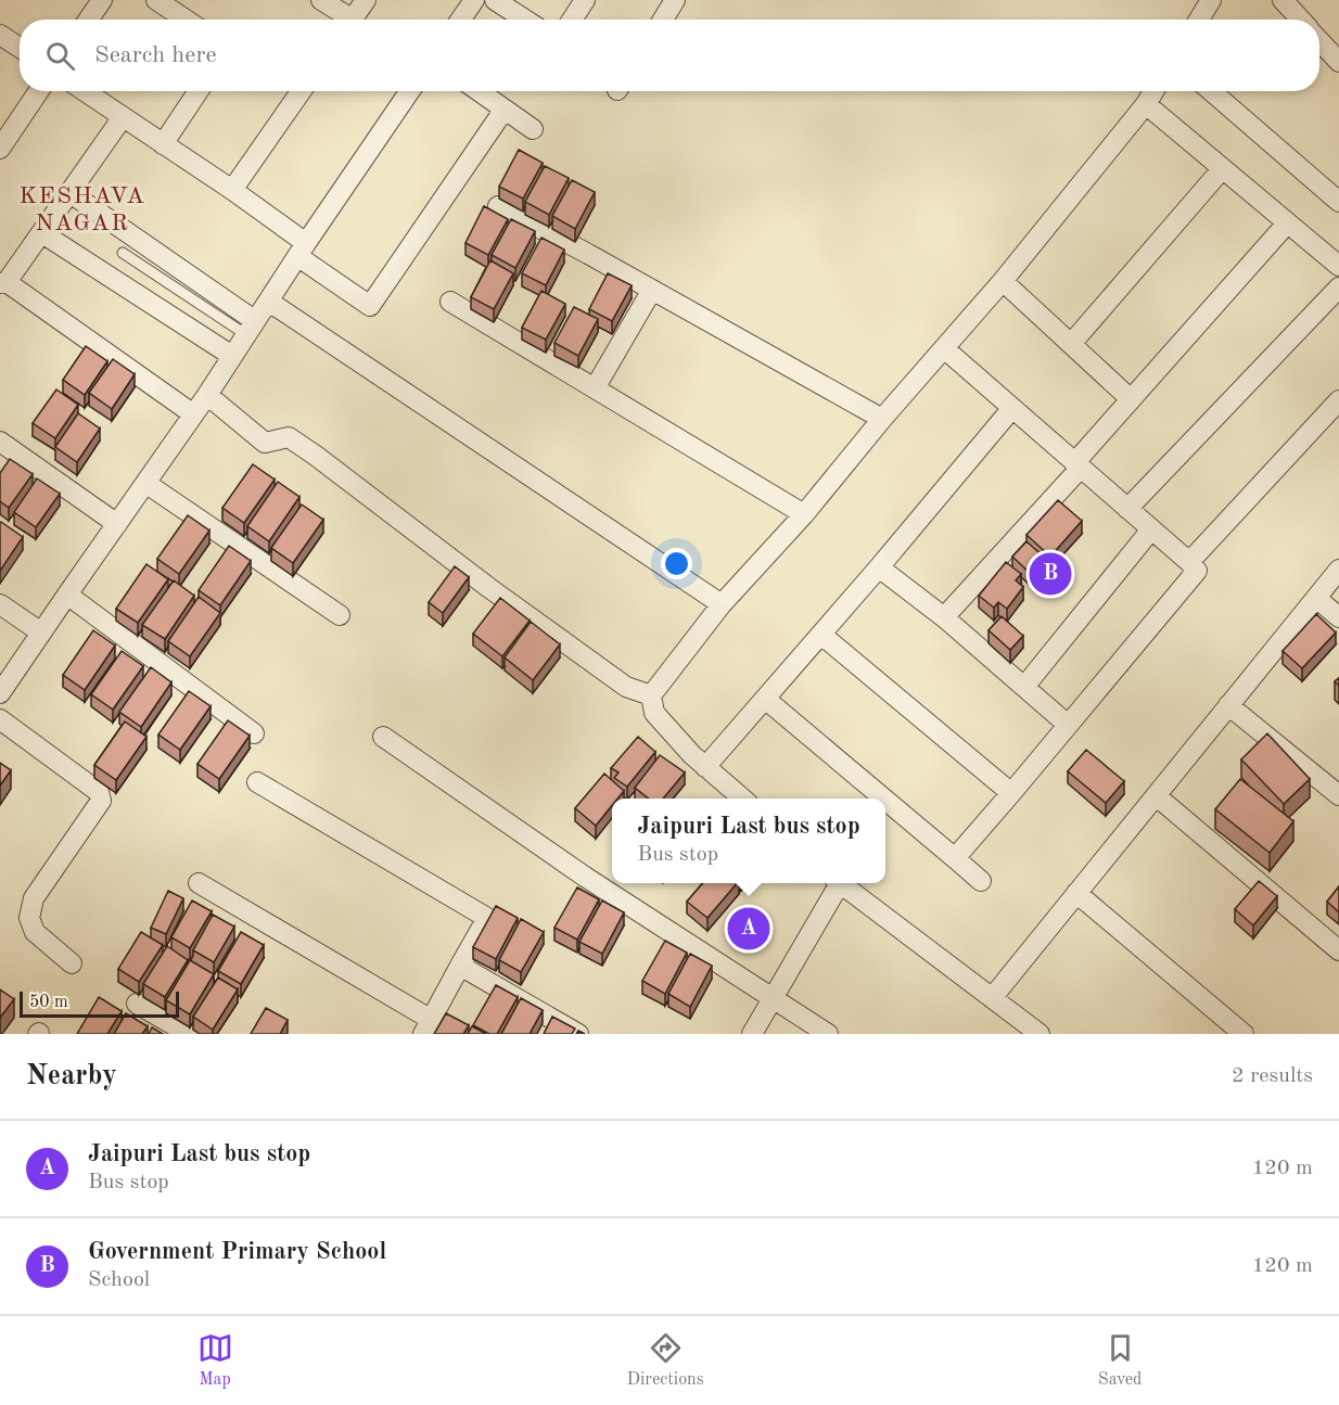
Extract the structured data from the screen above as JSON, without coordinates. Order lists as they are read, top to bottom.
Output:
{
  "districts": ["KESHAVA NAGAR"],
  "scale_bar": "50 m",
  "page": {
    "search": "Search here",
    "pins": ["B", "A"],
    "popup": ["Jaipuri Last bus stop", "Bus stop"],
    "scale": "50 m",
    "heading": ["Nearby", "2 results"],
    "list": [
      {
        "mark": "A",
        "name": "Jaipuri Last bus stop",
        "note": "Bus stop",
        "value": "120 m"
      },
      {
        "mark": "B",
        "name": "Government Primary School",
        "note": "School",
        "value": "120 m"
      }
    ],
    "nav": ["Map", "Directions", "Saved"]
  }
}
